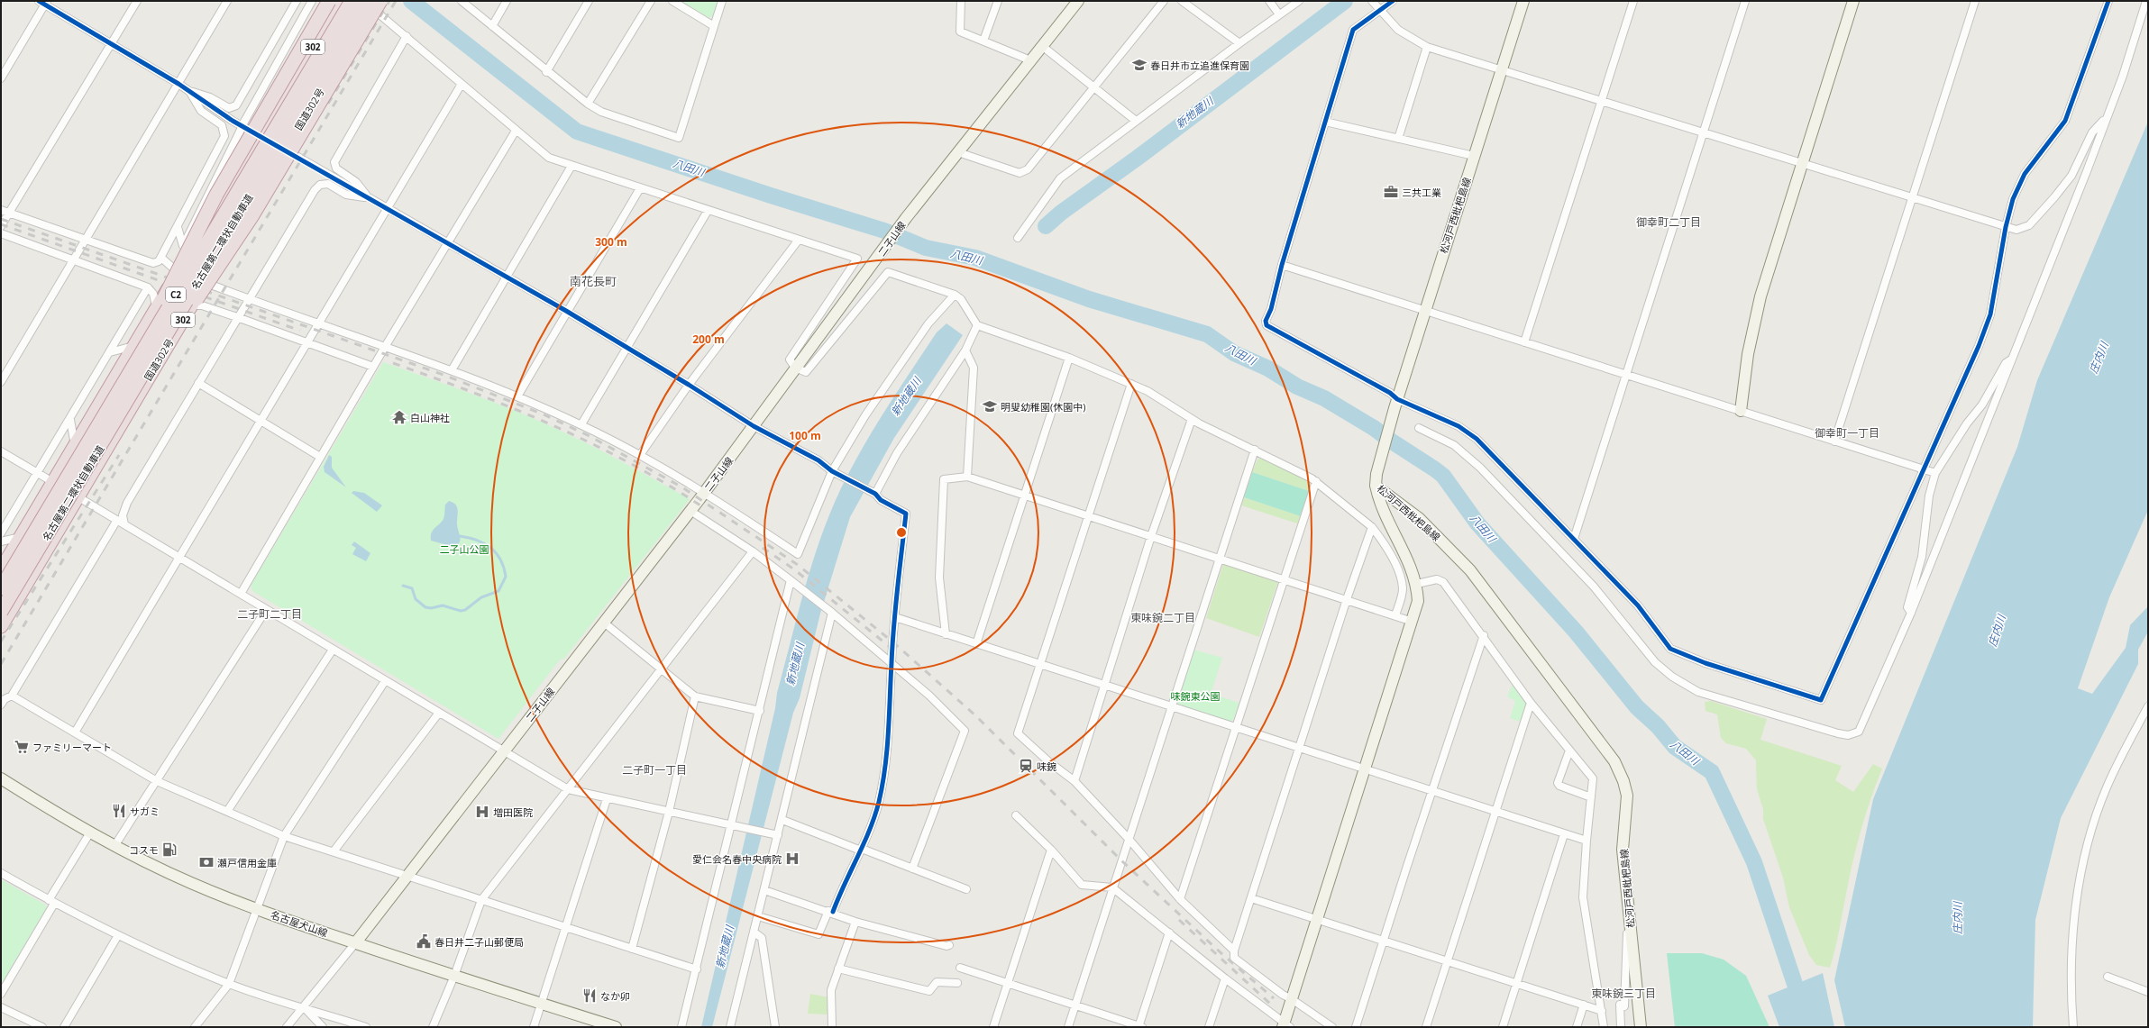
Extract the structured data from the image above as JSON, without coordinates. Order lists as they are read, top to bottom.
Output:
{
  "streets": {
    "highway": [
      "302",
      "国道302号",
      "名古屋第二環状自動車道",
      "C2"
    ],
    "street": ["松河戸西枇杷島線", "二子山線", "名古屋犬山線"]
  },
  "crossings": [
    ["国道302号", "名古屋第二環状自動車道"],
    ["二子山線", "名古屋犬山線"]
  ],
  "districts": [
    "御幸町二丁目",
    "南花長町",
    "御幸町一丁目",
    "二子町二丁目",
    "東味鋺二丁目",
    "二子町一丁目",
    "東味鋺三丁目"
  ],
  "water": ["新地蔵川", "八田川", "庄内川"],
  "parks": ["二子山公園", "味鋺東公園"],
  "places": {
    "school or university": ["春日井市立追進保育園", "明叟幼稚園(休園中)"],
    "office": ["三共工業"],
    "temple": ["白山神社"],
    "supermarket": ["ファミリーマート"],
    "station": ["味鋺"],
    "restaurant": ["サガミ", "なか卯"],
    "hospital": ["増田医院", "愛仁会名春中央病院"],
    "fuel station": ["コスモ"],
    "bank": ["瀬戸信用金庫"],
    "public building": ["春日井二子山郵便局"]
  },
  "rings": ["300 m", "200 m", "100 m"]
}
